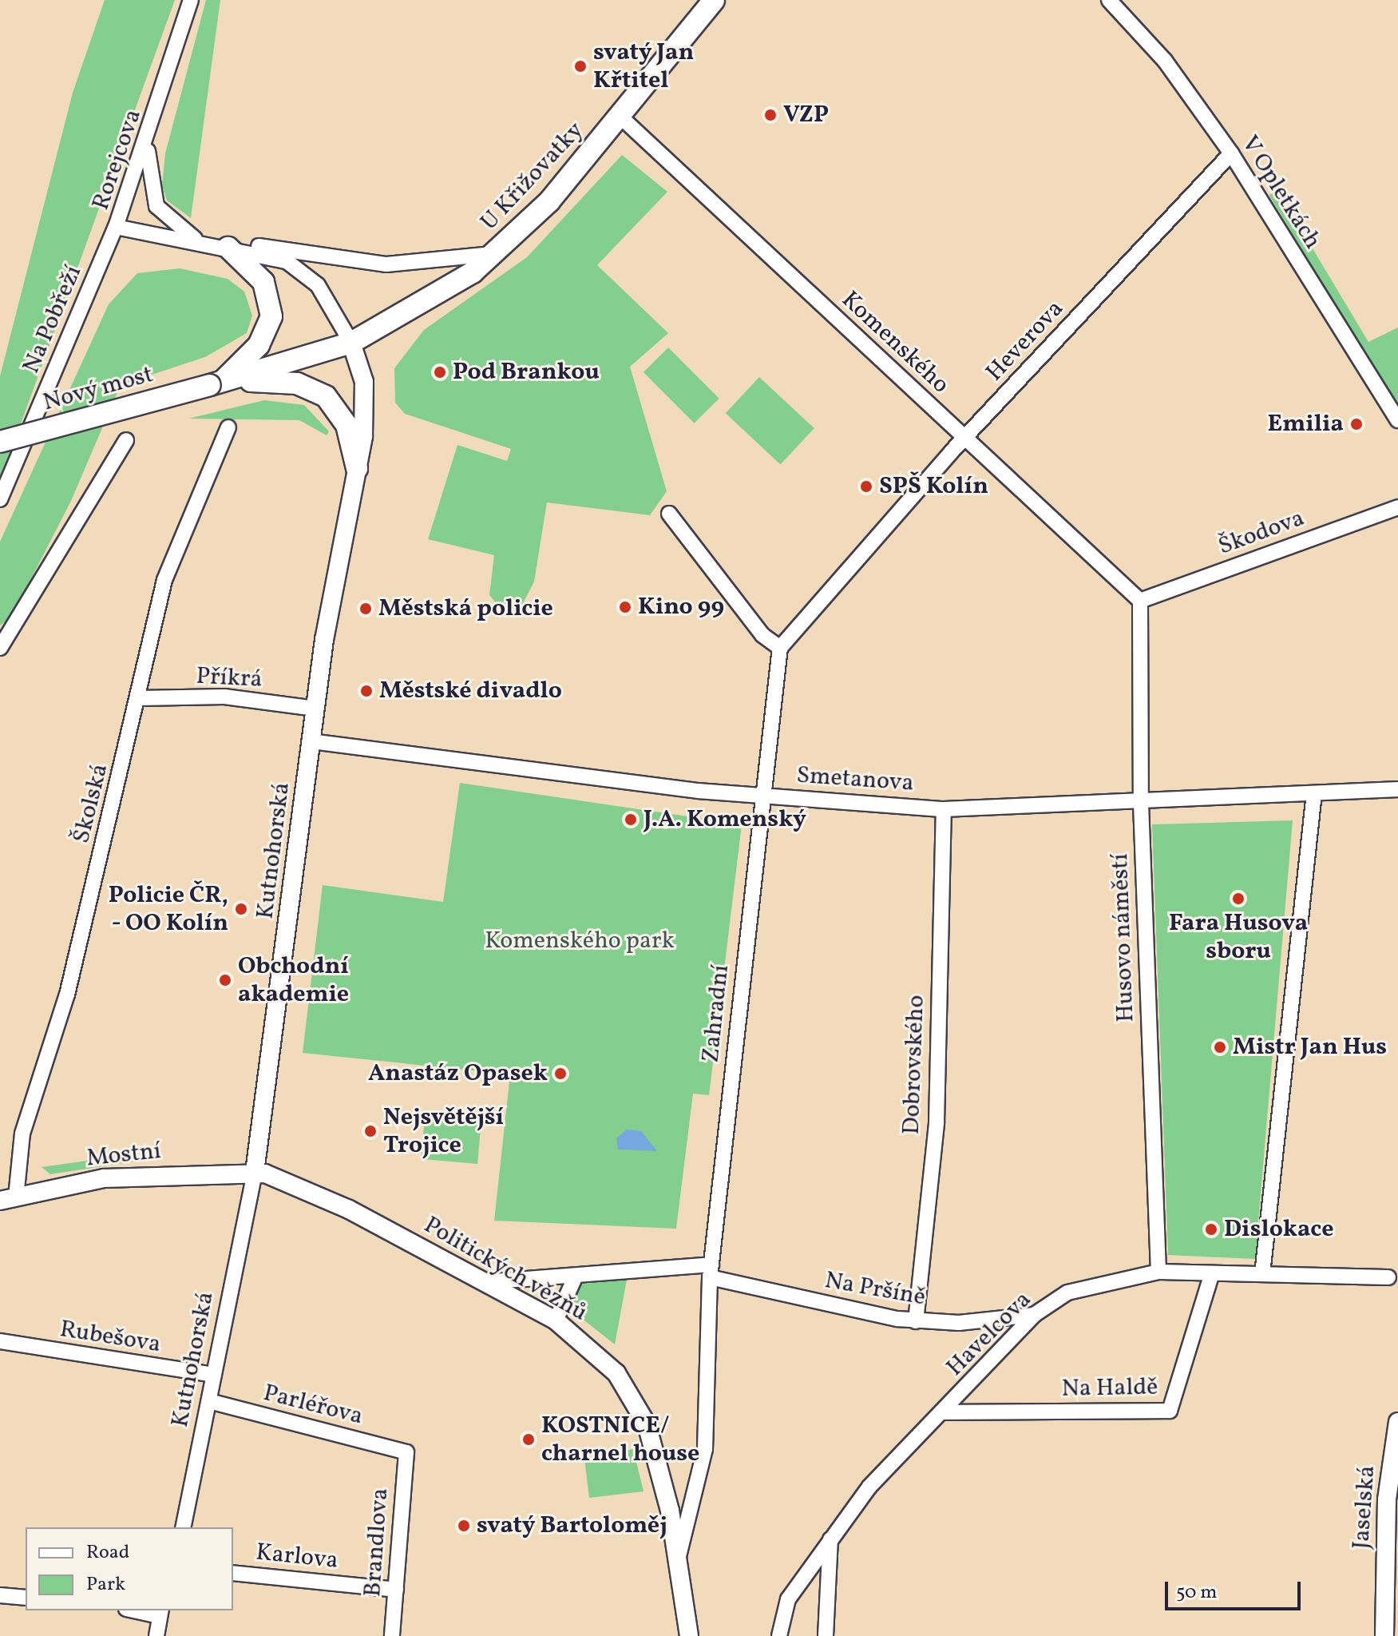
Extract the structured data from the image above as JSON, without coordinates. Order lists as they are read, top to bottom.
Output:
{
  "streets": {
    "main road": ["U Křižovatky", "Nový most"],
    "street": [
      "Rorejcova",
      "V Opletkách",
      "Na Pobřeží",
      "Heverova",
      "Komenského",
      "Škodova",
      "Příkrá",
      "Smetanova",
      "Školská",
      "Kutnohorská",
      "Husovo náměstí",
      "Zahradní",
      "Dobrovského",
      "Mostní",
      "Politických vězňů",
      "Na Pršíně",
      "Havelcova",
      "Rubešova",
      "Na Haldě",
      "Parléřova",
      "Jaselská",
      "Brandlova",
      "Karlova"
    ]
  },
  "crossings": [
    ["Rorejcova", "Na Pobřeží"],
    ["Rorejcova", "Kutnohorská"],
    ["U Křižovatky", "Komenského"],
    ["U Křižovatky", "Nový most"],
    ["U Křižovatky", "Kutnohorská"],
    ["V Opletkách", "Heverova"],
    ["Heverova", "Komenského"],
    ["Heverova", "Zahradní"],
    ["Komenského", "Škodova"],
    ["Komenského", "Husovo náměstí"],
    ["Škodova", "Husovo náměstí"],
    ["Příkrá", "Školská"],
    ["Příkrá", "Kutnohorská"],
    ["Smetanova", "Kutnohorská"],
    ["Smetanova", "Husovo náměstí"],
    ["Smetanova", "Zahradní"],
    ["Smetanova", "Dobrovského"],
    ["Školská", "Mostní"],
    ["Kutnohorská", "Mostní"],
    ["Kutnohorská", "Politických vězňů"],
    ["Kutnohorská", "Rubešova"],
    ["Kutnohorská", "Parléřova"],
    ["Husovo náměstí", "Havelcova"],
    ["Zahradní", "Politických vězňů"],
    ["Zahradní", "Na Pršíně"],
    ["Dobrovského", "Na Pršíně"],
    ["Mostní", "Politických vězňů"],
    ["Politických vězňů", "Na Pršíně"],
    ["Na Pršíně", "Havelcova"],
    ["Havelcova", "Na Haldě"],
    ["Parléřova", "Brandlova"],
    ["Brandlova", "Karlova"]
  ],
  "parks": ["Komenského park"],
  "places": [
    "svatý Jan Křtitel",
    "VZP",
    "Pod Brankou",
    "Emilia",
    "SPŠ Kolín",
    "Kino 99",
    "Městská policie",
    "Městské divadlo",
    "J.A. Komenský",
    "Fara Husova sboru",
    "Policie ČR, - OO Kolín",
    "Obchodní akademie",
    "Mistr Jan Hus",
    "Anastáz Opasek",
    "Nejsvětější Trojice",
    "Dislokace",
    "KOSTNICE/ charnel house",
    "svatý Bartoloměj"
  ],
  "legend": ["Road", "Park"],
  "scale_bar": "50 m"
}
